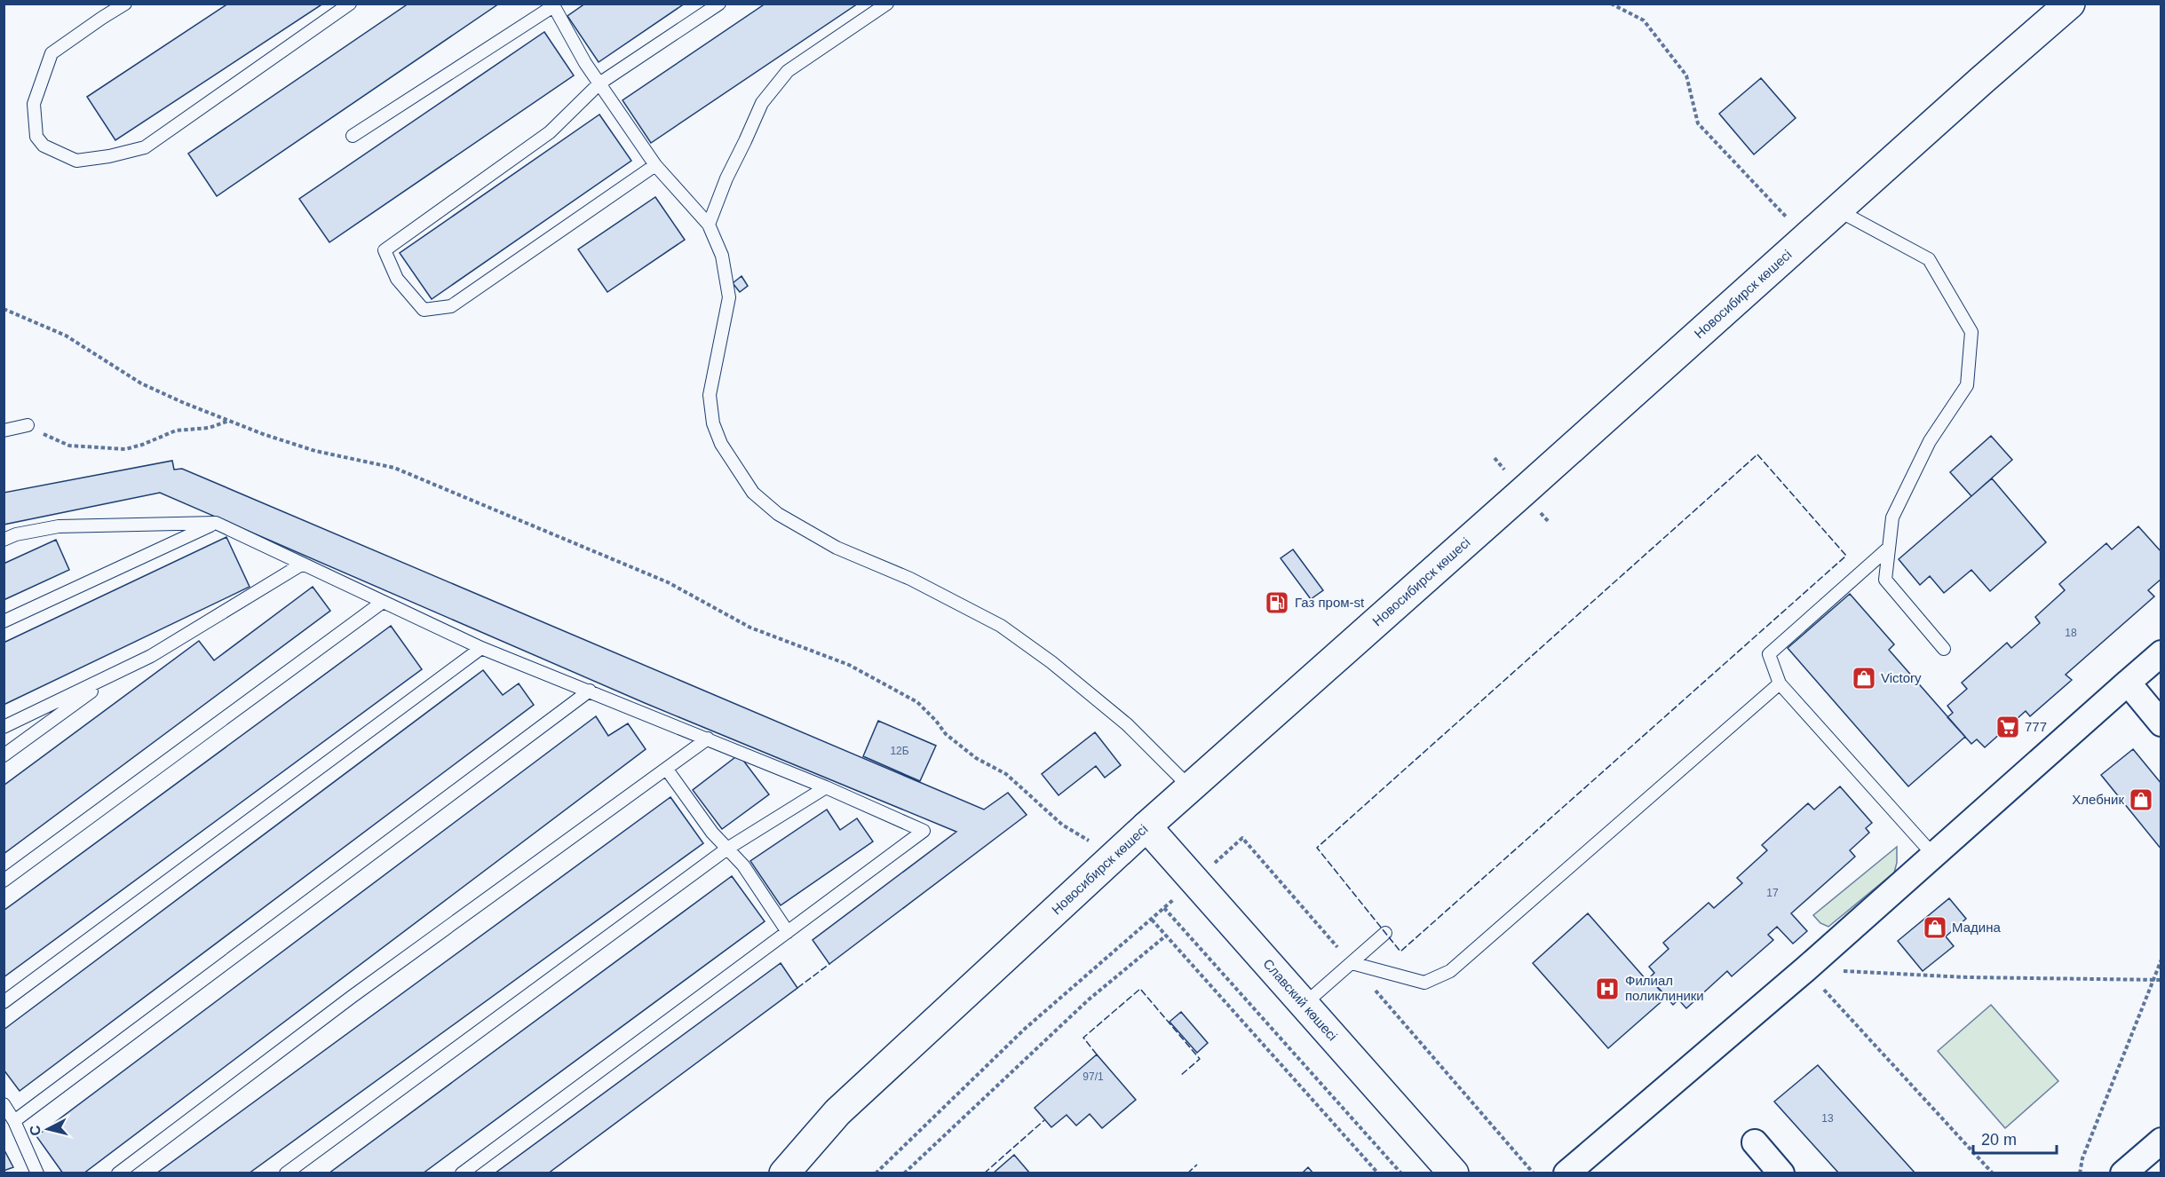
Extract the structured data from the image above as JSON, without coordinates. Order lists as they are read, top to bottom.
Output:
{
  "streets": {
    "main road": ["Новосибирск көшесі", "Славский көшесі"]
  },
  "crossings": [
    ["Новосибирск көшесі", "Славский көшесі"]
  ],
  "places": {
    "fuel station": ["Газ пром-st"],
    "shop": ["Victory", "Хлебник", "Мадина"],
    "supermarket": ["777"],
    "hospital": ["Филиал поликлиники"]
  },
  "house_numbers": [
    "18",
    "12Б",
    "17",
    "97/1",
    "13"
  ],
  "scale_bar": "20 m",
  "north": "left"
}
